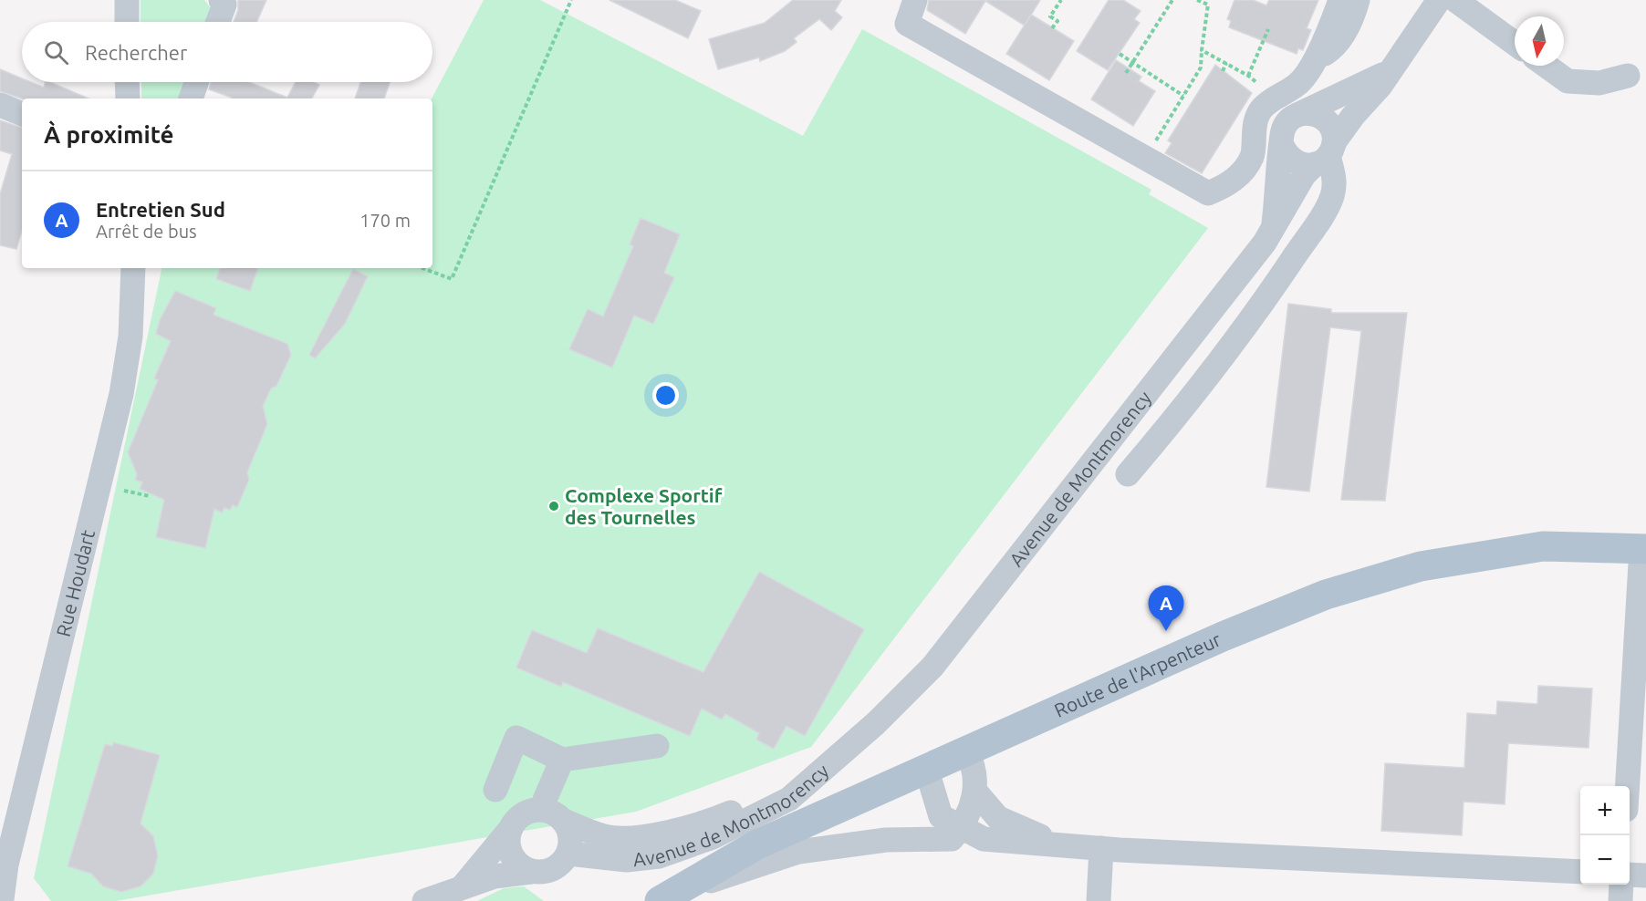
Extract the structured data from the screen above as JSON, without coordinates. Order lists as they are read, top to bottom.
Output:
{
  "streets": {
    "main road": ["Route de l'Arpenteur"],
    "street": ["Avenue de Montmorency", "Rue Houdart"]
  },
  "places": ["Complexe Sportif des Tournelles"],
  "north": "bottom",
  "page": {
    "search": "Rechercher",
    "heading": "À proximité",
    "list": [
      {
        "mark": "A",
        "name": "Entretien Sud",
        "note": "Arrêt de bus",
        "value": "170 m"
      }
    ],
    "pins": "A",
    "map_buttons": ["+", "−"]
  }
}
